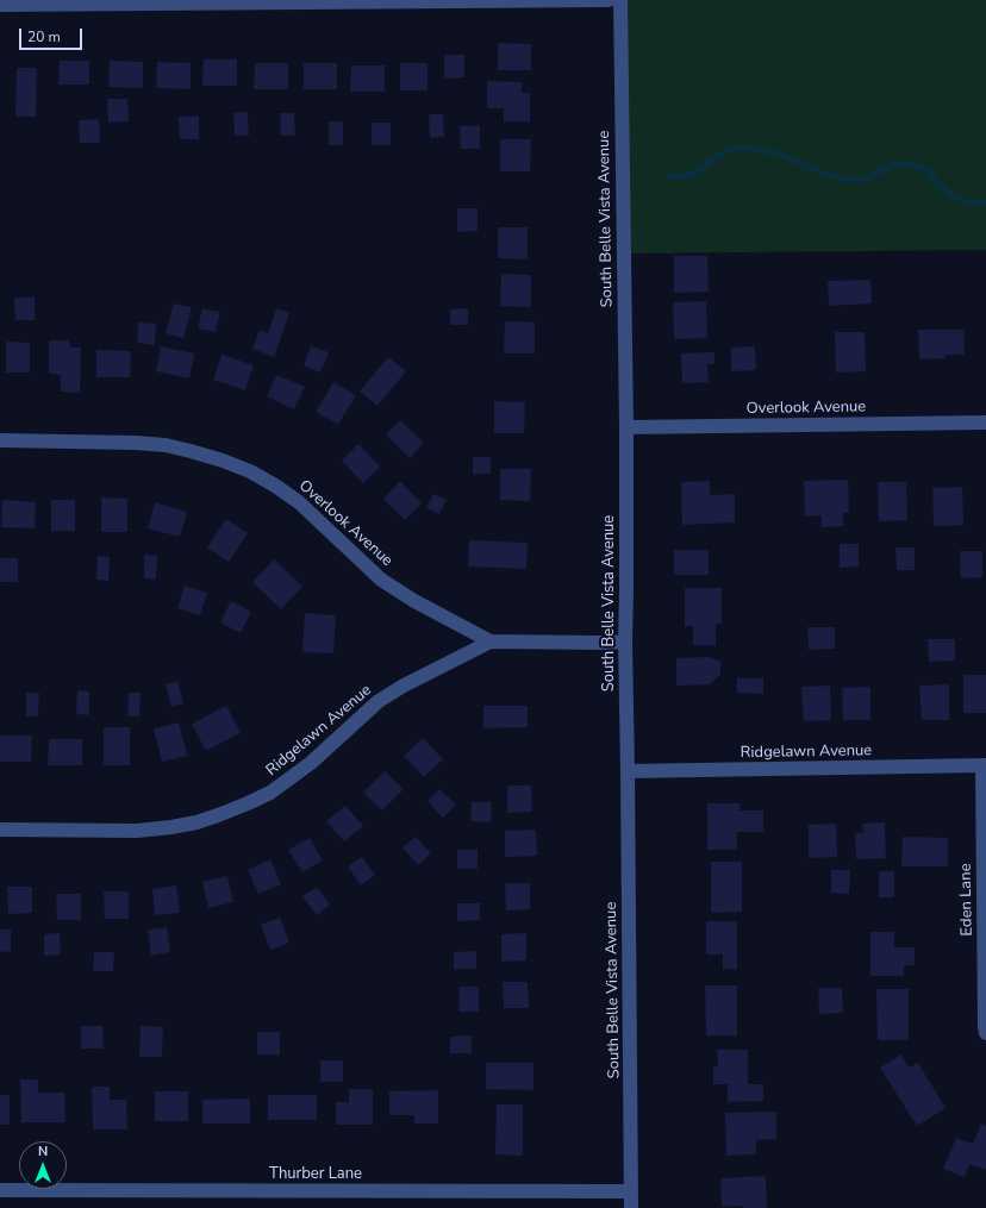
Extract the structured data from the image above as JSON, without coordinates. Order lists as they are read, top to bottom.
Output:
{
  "streets": {
    "street": [
      "South Belle Vista Avenue",
      "Overlook Avenue",
      "Ridgelawn Avenue",
      "Eden Lane",
      "Thurber Lane"
    ]
  },
  "crossings": [
    ["South Belle Vista Avenue", "Overlook Avenue"],
    ["South Belle Vista Avenue", "Ridgelawn Avenue"],
    ["South Belle Vista Avenue", "Thurber Lane"],
    ["Overlook Avenue", "Ridgelawn Avenue"],
    ["Ridgelawn Avenue", "Eden Lane"]
  ],
  "scale_bar": "20 m",
  "north": "top"
}
